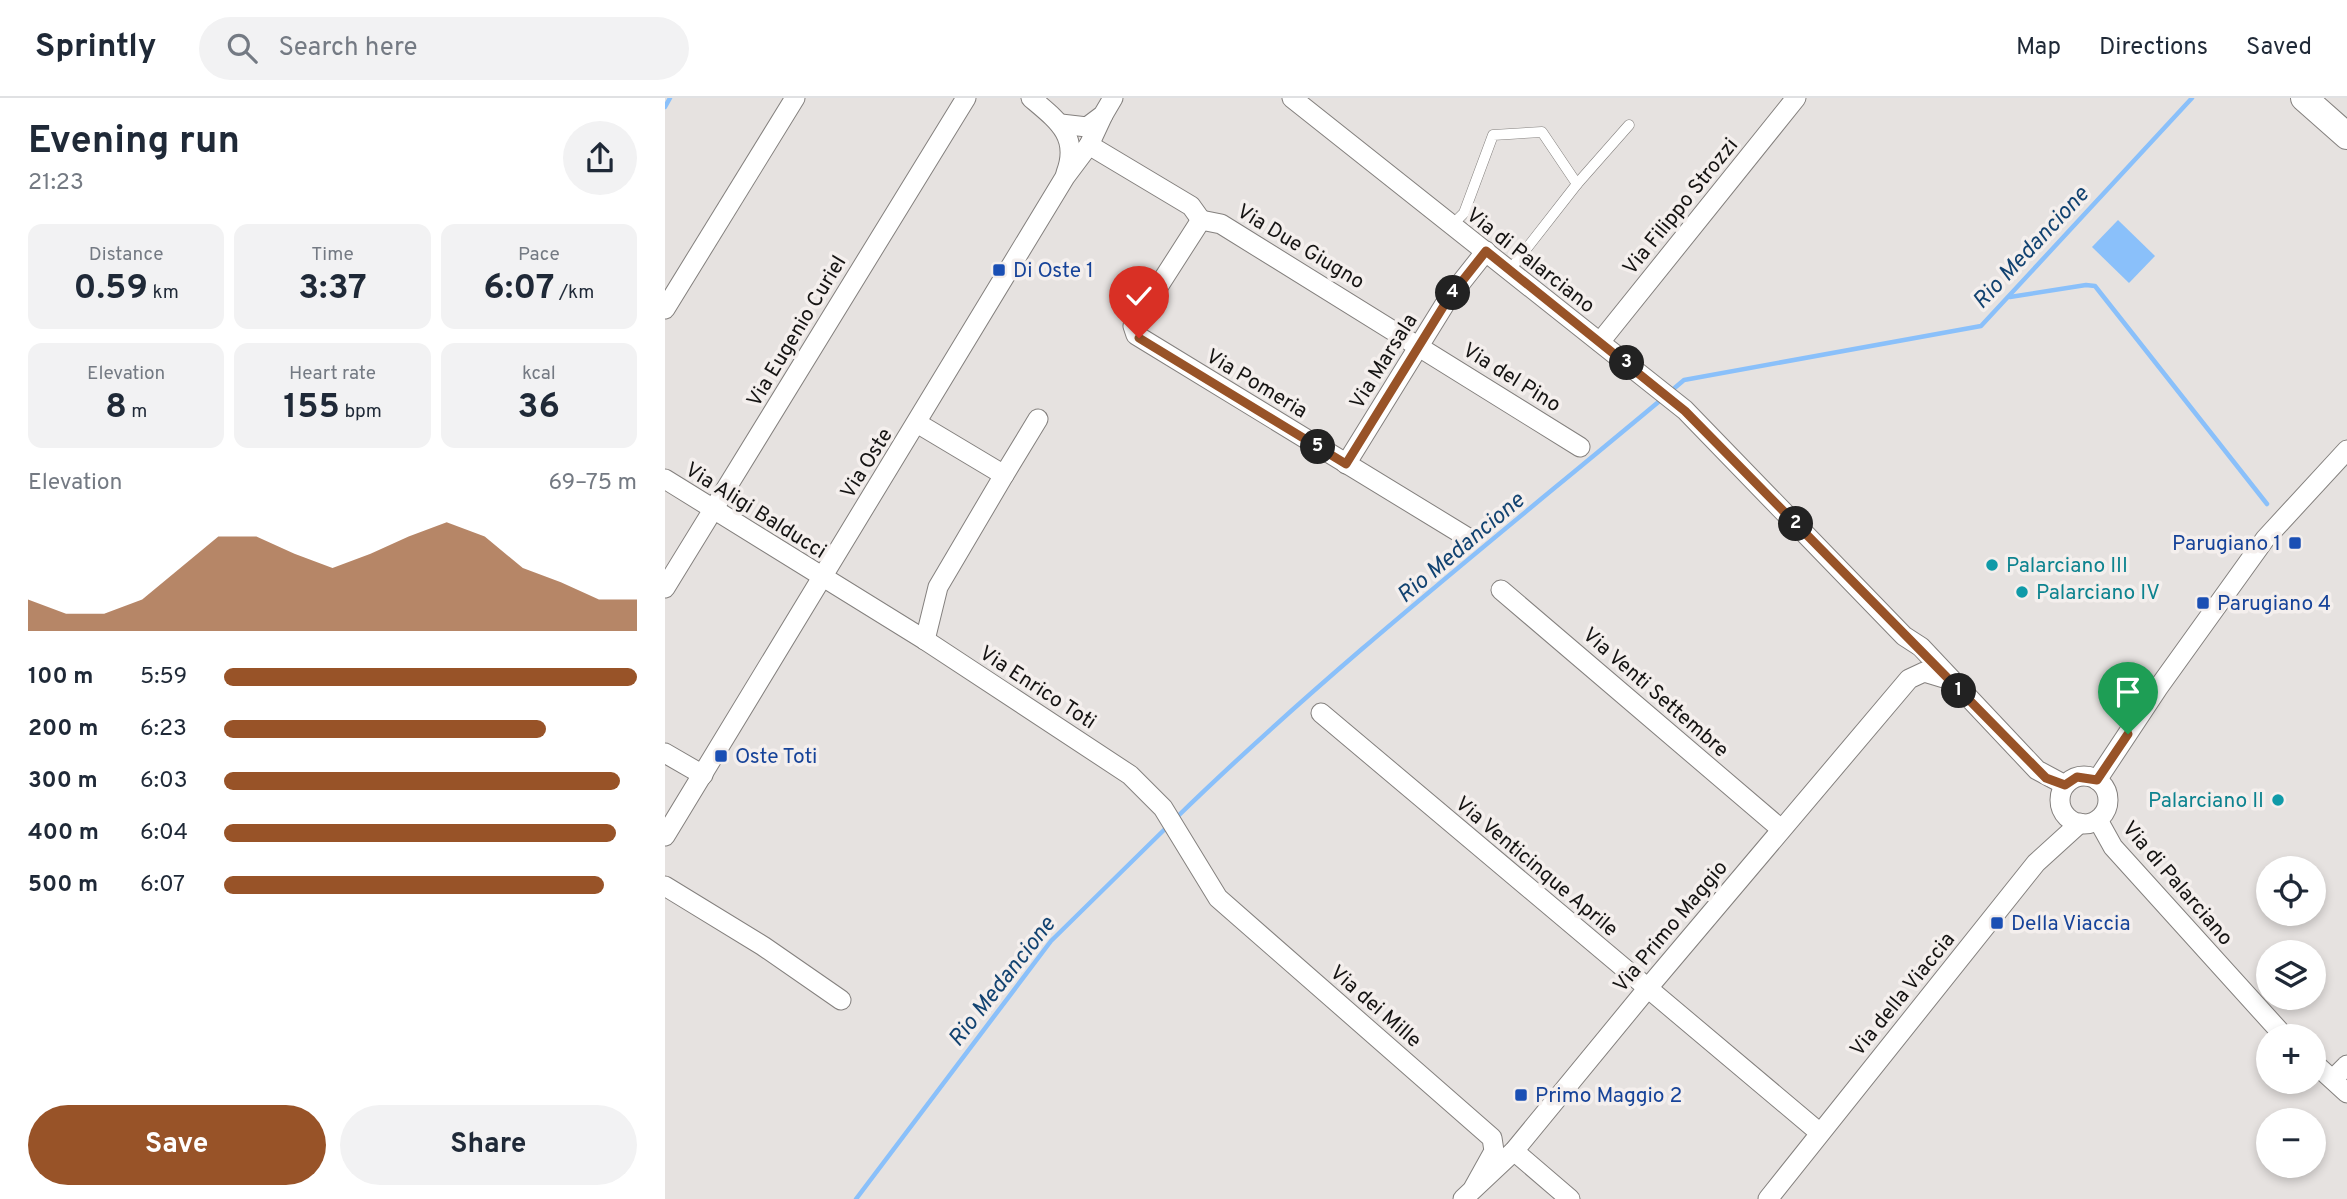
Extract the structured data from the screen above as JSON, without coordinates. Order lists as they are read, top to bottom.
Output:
{
  "streets": {
    "street": [
      "Via Filippo Strozzi",
      "Via Due Giugno",
      "Via di Palarciano",
      "Via Eugenio Curiel",
      "Via Marsala",
      "Via del Pino",
      "Via Pomeria",
      "Via Oste",
      "Via Aligi Balducci",
      "Via Enrico Toti",
      "Via Venti Settembre",
      "Via Venticinque Aprile",
      "Via Primo Maggio",
      "Via della Viaccia",
      "Via dei Mille"
    ]
  },
  "crossings": [
    ["Via Filippo Strozzi", "Via di Palarciano"],
    ["Via Due Giugno", "Via Marsala"],
    ["Via Due Giugno", "Via del Pino"],
    ["Via Due Giugno", "Via Pomeria"],
    ["Via Due Giugno", "Via Oste"],
    ["Via di Palarciano", "Via Marsala"],
    ["Via di Palarciano", "Via della Viaccia"],
    ["Via Eugenio Curiel", "Via Aligi Balducci"],
    ["Via Marsala", "Via del Pino"],
    ["Via Marsala", "Via Pomeria"],
    ["Via Oste", "Via Aligi Balducci"],
    ["Via Oste", "Via Enrico Toti"],
    ["Via Aligi Balducci", "Via Enrico Toti"],
    ["Via Enrico Toti", "Via dei Mille"],
    ["Via Venti Settembre", "Via Primo Maggio"],
    ["Via Venticinque Aprile", "Via Primo Maggio"],
    ["Via Venticinque Aprile", "Via della Viaccia"],
    ["Via Primo Maggio", "Via dei Mille"]
  ],
  "water": ["Rio Medancione"],
  "places": {
    "transit": [
      "Di Oste 1",
      "Parugiano 1",
      "Parugiano 4",
      "Oste Toti",
      "Della Viaccia",
      "Primo Maggio 2"
    ],
    "other": ["Palarciano III", "Palarciano IV", "Palarciano II"]
  },
  "page": {
    "header": "Sprintly",
    "search": "Search here",
    "nav": ["Map", "Directions", "Saved"],
    "heading": ["Evening run", "21:23"],
    "stats": [
      ["Distance", "0.59 km"],
      ["Time", "3:37"],
      ["Pace", "6:07 /km"],
      ["Elevation", "8 m"],
      ["Heart rate", "155 bpm"],
      ["kcal", "36"]
    ],
    "pins": [
      "4",
      "3",
      "5",
      "2",
      "1"
    ],
    "chart": ["Elevation", "69–75 m"],
    "list": [
      {
        "name": "100 m",
        "note": "5:59"
      },
      {
        "name": "200 m",
        "note": "6:23"
      },
      {
        "name": "300 m",
        "note": "6:03"
      },
      {
        "name": "400 m",
        "note": "6:04"
      },
      {
        "name": "500 m",
        "note": "6:07"
      }
    ],
    "map_buttons": ["+", "−"],
    "buttons": ["Save", "Share"]
  }
}
